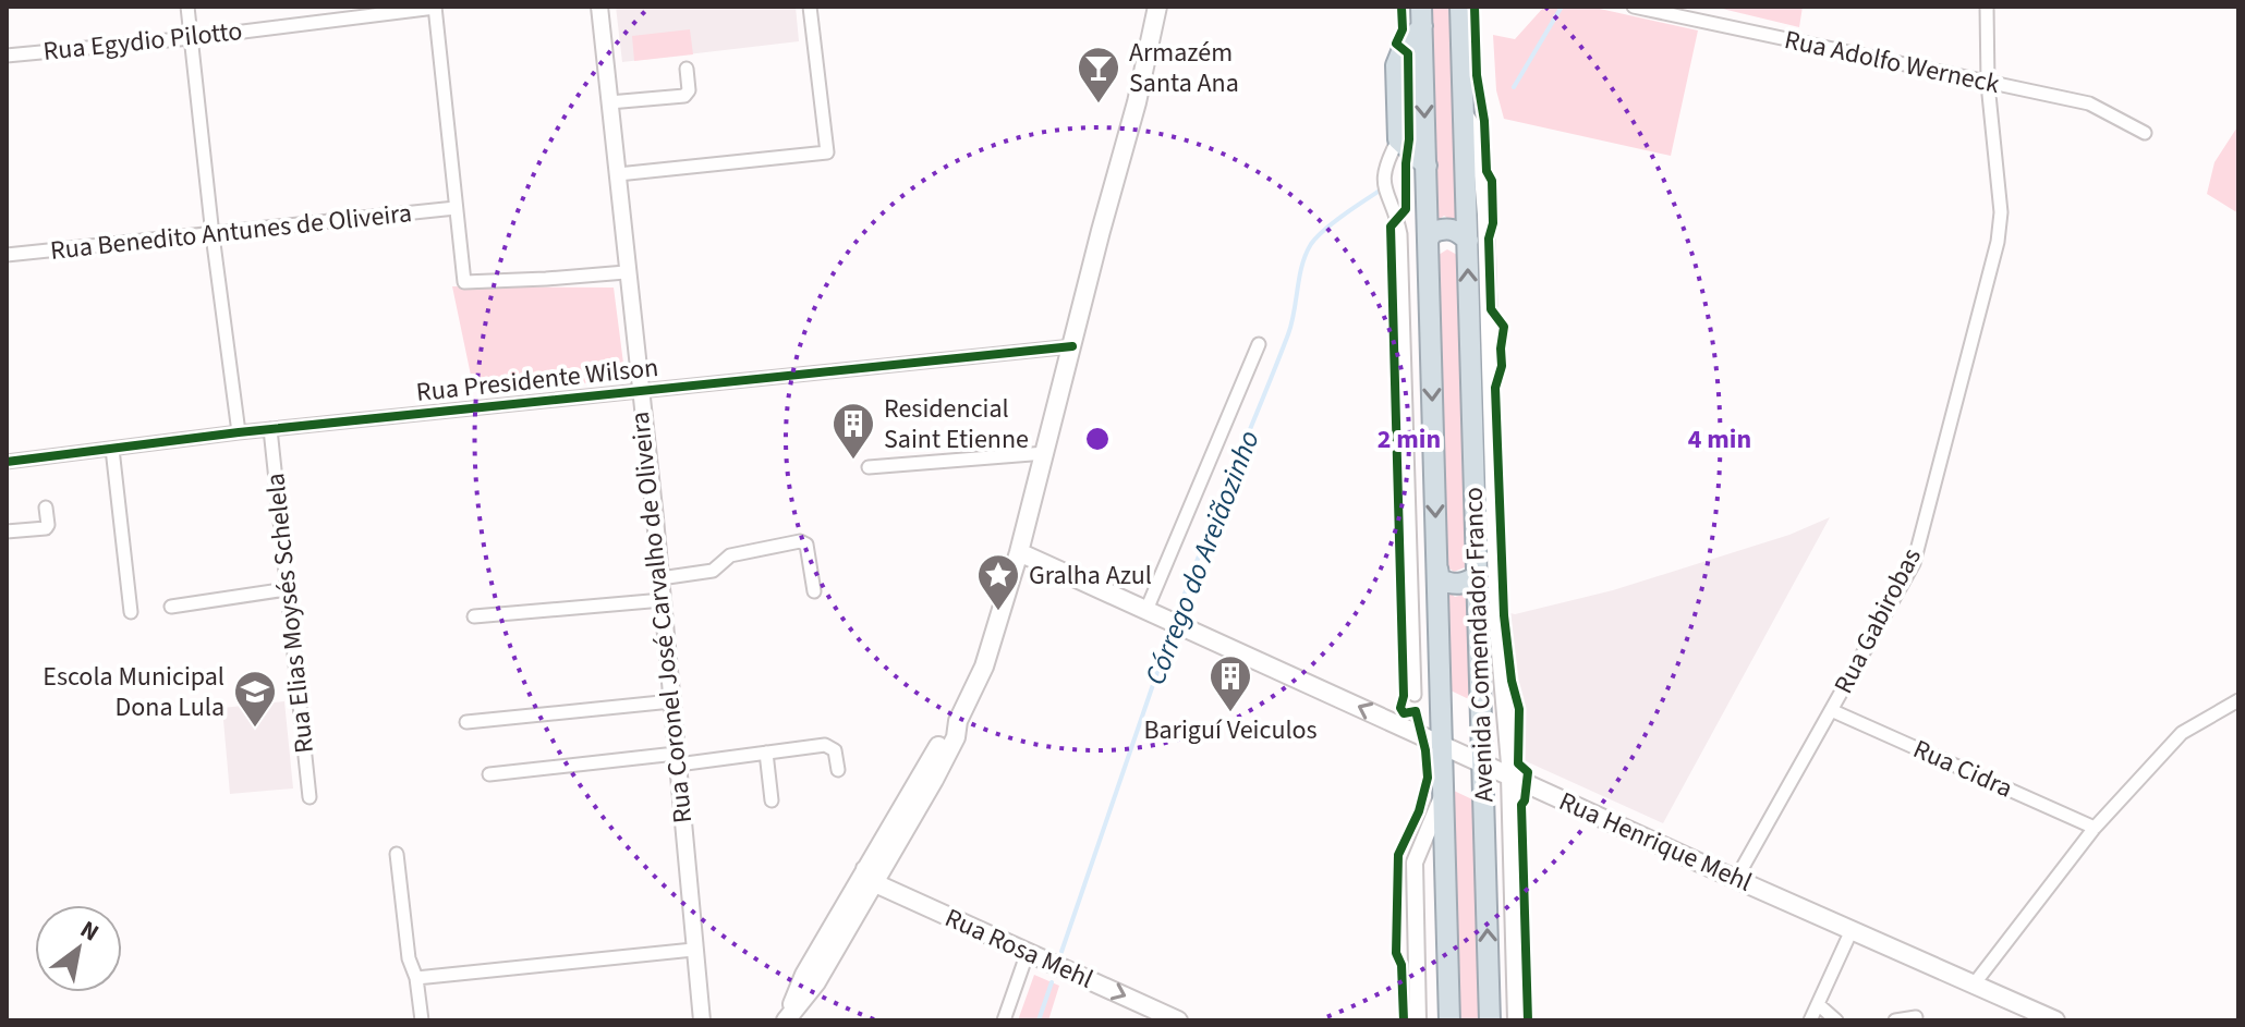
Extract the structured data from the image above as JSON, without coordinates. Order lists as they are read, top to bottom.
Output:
{
  "streets": {
    "highway": ["Avenida Comendador Franco"],
    "main road": ["Rua Henrique Mehl", "Rua Rosa Mehl"],
    "street": [
      "Rua Egydio Pilotto",
      "Rua Adolfo Werneck",
      "Rua Benedito Antunes de Oliveira",
      "Rua Presidente Wilson",
      "Rua Elias Moysés Schelela",
      "Rua Coronel José Carvalho de Oliveira",
      "Rua Gabirobas",
      "Rua Cidra"
    ]
  },
  "crossings": [
    ["Rua Adolfo Werneck", "Rua Gabirobas"],
    ["Rua Presidente Wilson", "Rua Elias Moysés Schelela"],
    ["Rua Presidente Wilson", "Rua Coronel José Carvalho de Oliveira"],
    ["Rua Gabirobas", "Rua Cidra"],
    ["Rua Gabirobas", "Rua Henrique Mehl"],
    ["Avenida Comendador Franco", "Rua Henrique Mehl"]
  ],
  "one_way": ["Rua Rosa Mehl"],
  "water": ["Córrego do Areiãozinho"],
  "places": {
    "bar": ["Armazém Santa Ana"],
    "building": ["Residencial Saint Etienne", "Bariguí Veiculos"],
    "place": ["Gralha Azul"],
    "school or university": ["Escola Municipal Dona Lula"]
  },
  "north": "top right",
  "rings": ["2 min", "4 min"]
}
